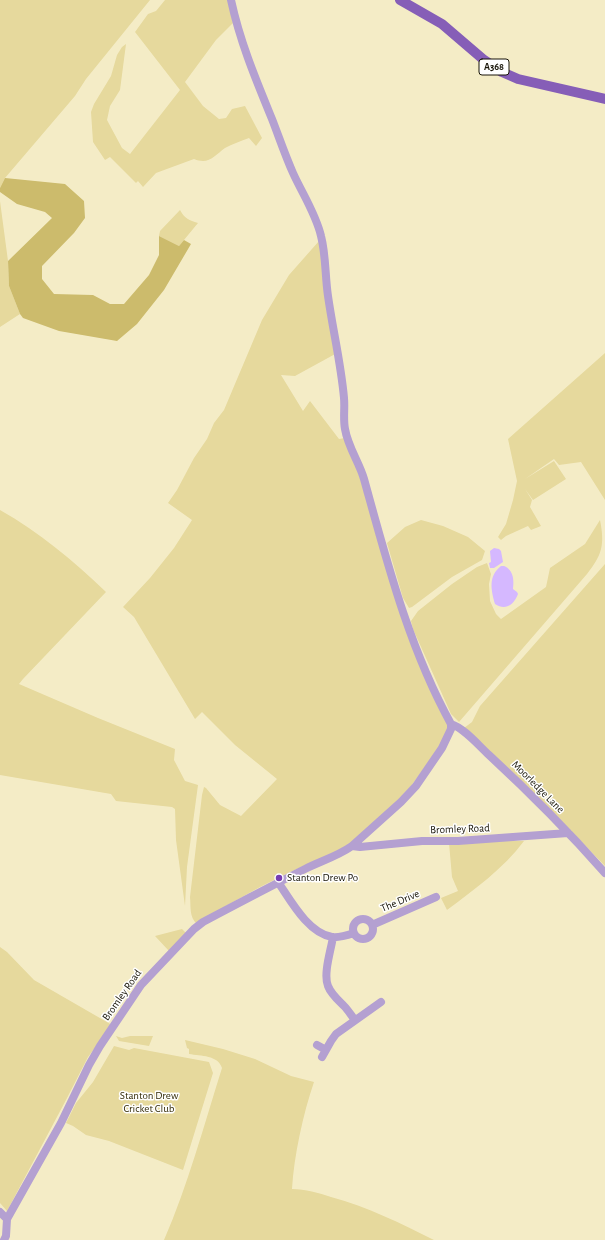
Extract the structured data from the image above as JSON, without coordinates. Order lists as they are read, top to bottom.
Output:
{
  "streets": {
    "main road": ["A368"],
    "street": ["Moorledge Lane", "Bromley Road", "The Drive"]
  },
  "crossings": [
    ["Moorledge Lane", "Bromley Road"]
  ],
  "parks": ["Stanton Drew Cricket Club"],
  "places": ["Stanton Drew Po"]
}
